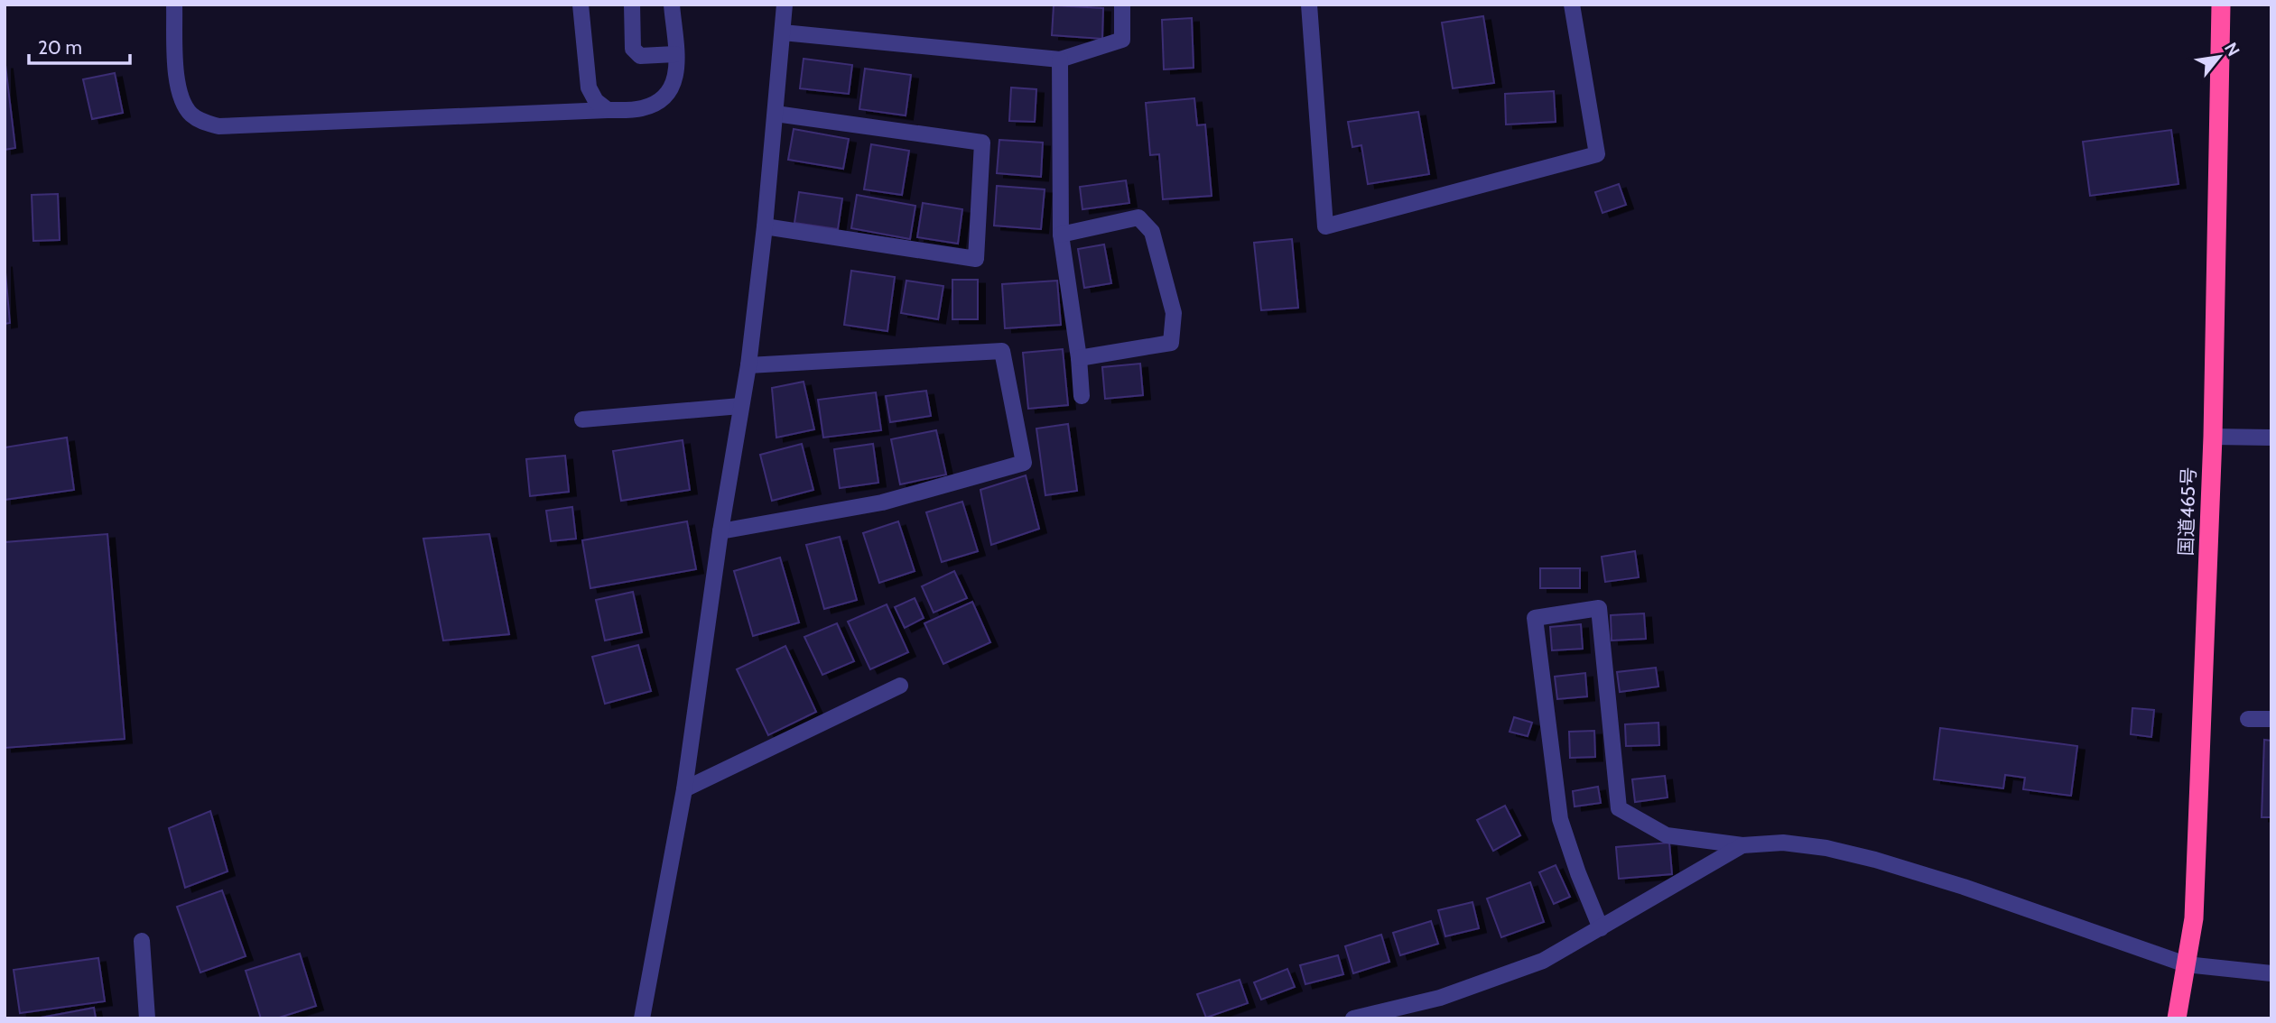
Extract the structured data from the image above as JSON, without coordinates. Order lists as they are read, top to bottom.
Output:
{
  "streets": {
    "highway": ["国道465号"]
  },
  "scale_bar": "20 m",
  "north": "top right"
}
